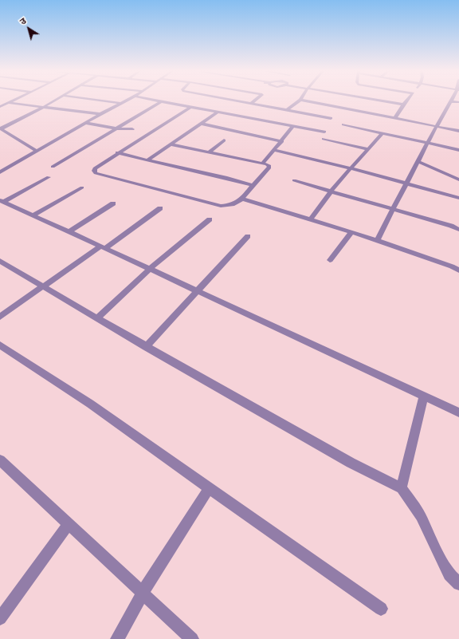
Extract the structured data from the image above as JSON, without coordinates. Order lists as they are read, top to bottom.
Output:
{
  "north": "top left"
}
